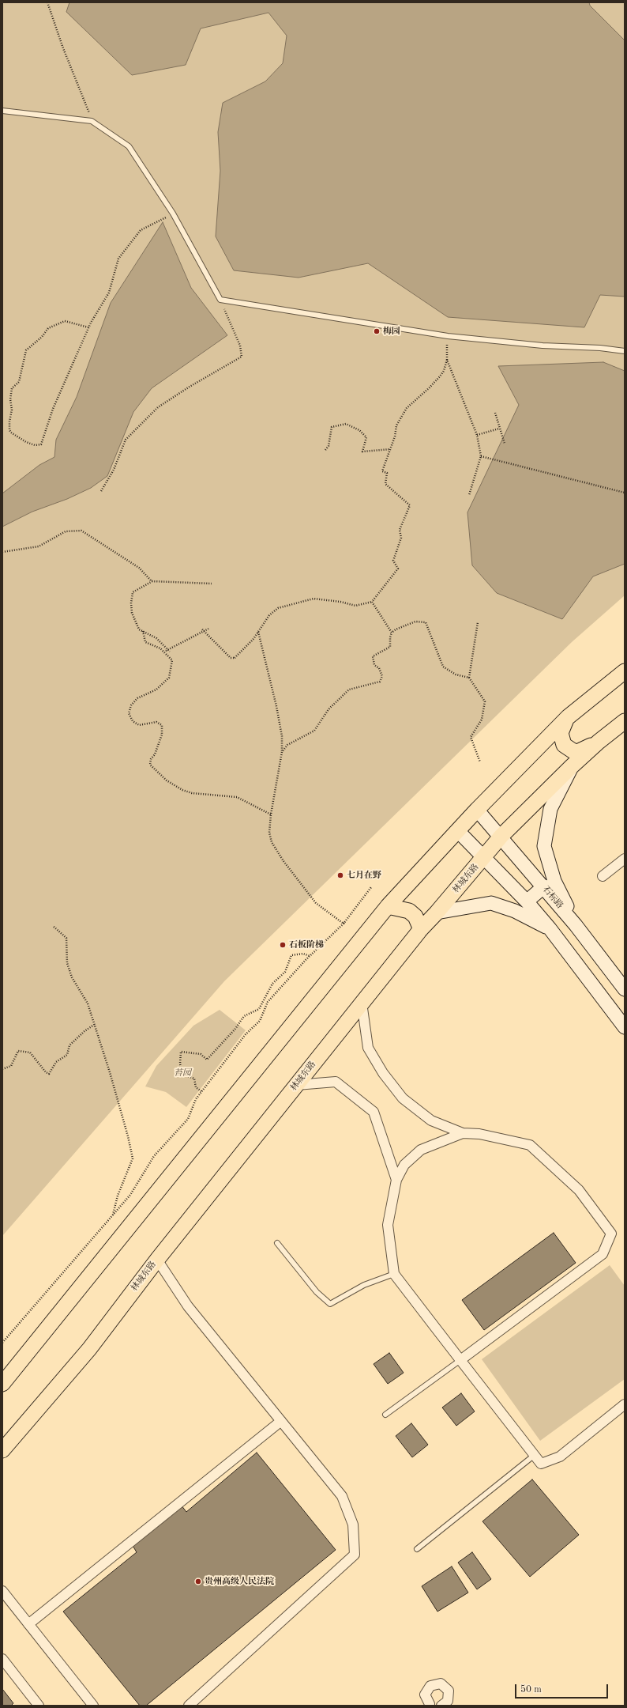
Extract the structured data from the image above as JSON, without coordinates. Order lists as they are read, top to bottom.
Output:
{
  "streets": {
    "main road": ["林城东路", "石标路"]
  },
  "crossings": [
    ["林城东路", "石标路"]
  ],
  "parks": ["苔园"],
  "places": [
    "梅园",
    "七月在野",
    "石板阶梯",
    "贵州高级人民法院"
  ],
  "scale_bar": "50 m"
}
